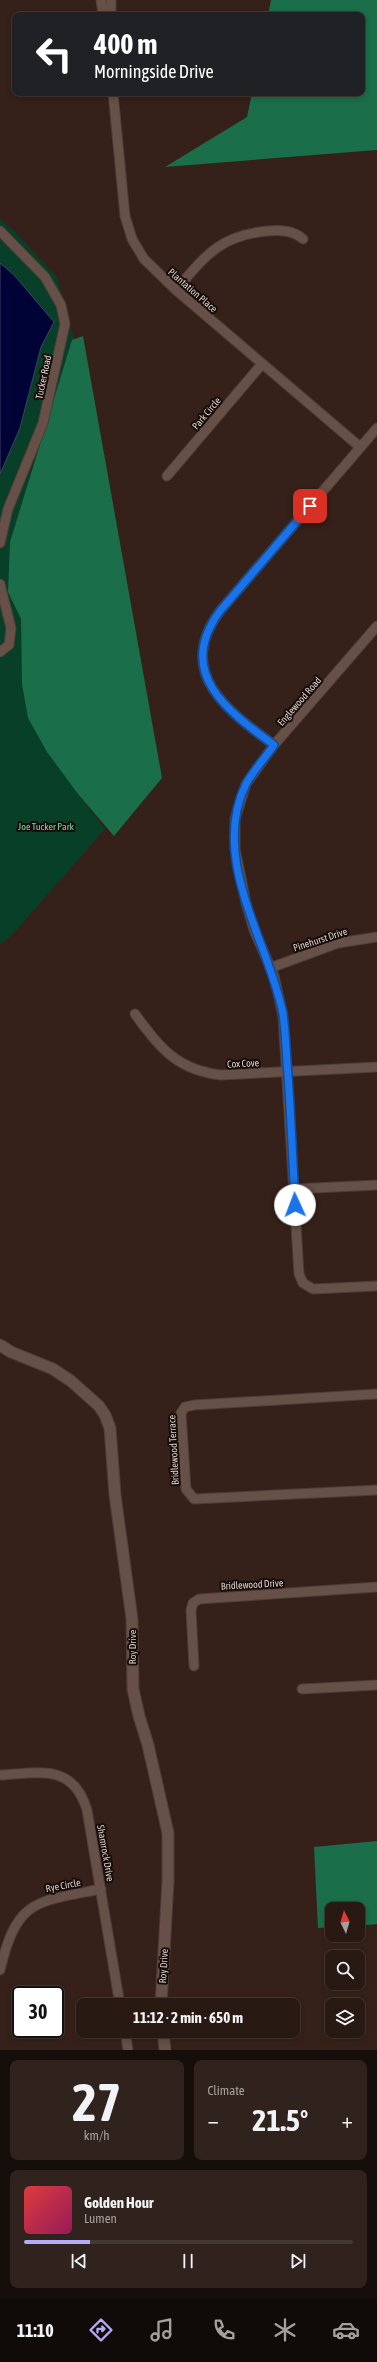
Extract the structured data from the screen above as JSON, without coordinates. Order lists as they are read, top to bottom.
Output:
{
  "streets": {
    "street": [
      "Plantation Place",
      "Tucker Road",
      "Park Circle",
      "Englewood Road",
      "Pinehurst Drive",
      "Cox Cove",
      "Bridlewood Terrace",
      "Bridlewood Drive",
      "Roy Drive",
      "Shamrock Drive",
      "Rye Circle"
    ]
  },
  "crossings": [
    ["Plantation Place", "Park Circle"],
    ["Englewood Road", "Pinehurst Drive"],
    ["Englewood Road", "Cox Cove"],
    ["Shamrock Drive", "Rye Circle"]
  ],
  "parks": ["Joe Tucker Park"],
  "north": "top",
  "page": {
    "turn": ["400 m", "Morningside Drive"],
    "limit": "30",
    "trip": "11:12 · 2 min · 650 m",
    "tile": [
      ["27", "km/h"],
      "Climate"
    ],
    "heat": ["−", "21.5°", "+"],
    "song": ["Golden Hour", "Lumen"],
    "tabs": "11:10"
  }
}
